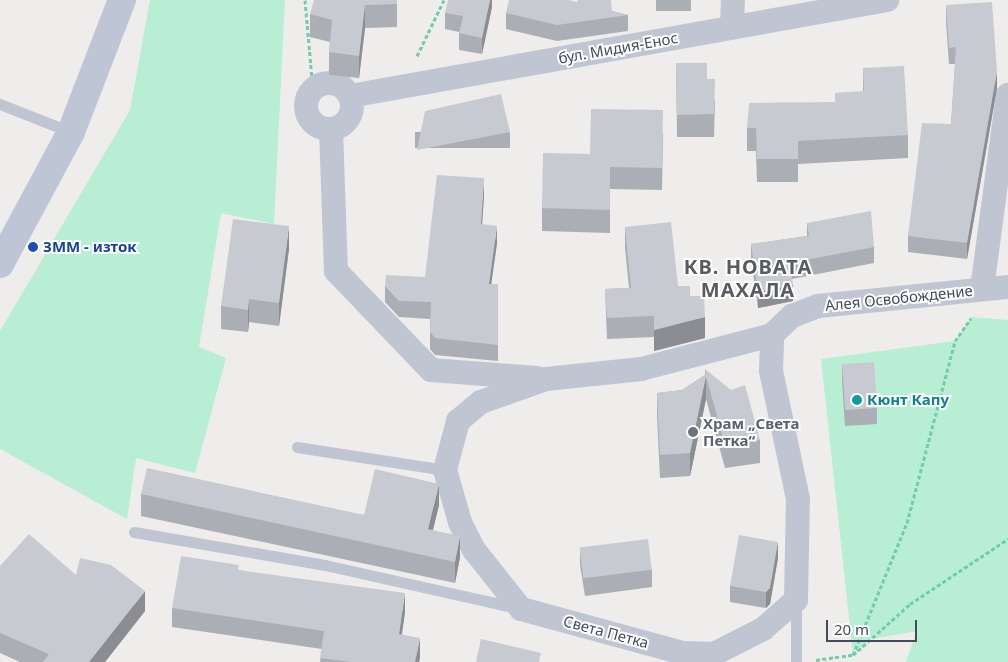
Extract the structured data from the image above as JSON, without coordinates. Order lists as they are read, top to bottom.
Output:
{
  "streets": {
    "street": ["бул. Мидия-Енос", "Алея Освобождение", "Света Петка"]
  },
  "districts": ["КВ. НОВАТА МАХАЛА"],
  "places": ["ЗММ - изток", "Кюнт Капу", "Храм „Света Петка“"],
  "scale_bar": "20 m"
}
